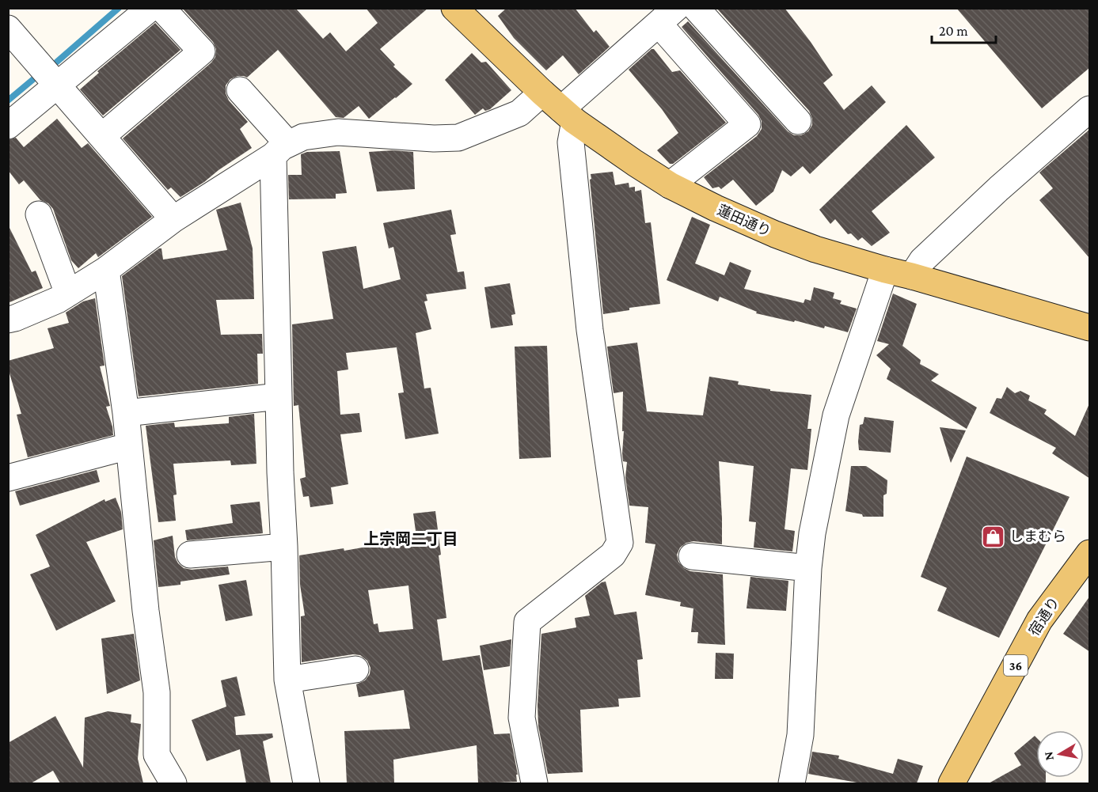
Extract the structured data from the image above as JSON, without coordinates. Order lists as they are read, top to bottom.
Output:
{
  "streets": {
    "main road": ["蓮田通り", "宿通り", "36"]
  },
  "districts": ["上宗岡二丁目"],
  "places": {
    "shop": ["しまむら"]
  },
  "scale_bar": "20 m",
  "north": "left"
}
